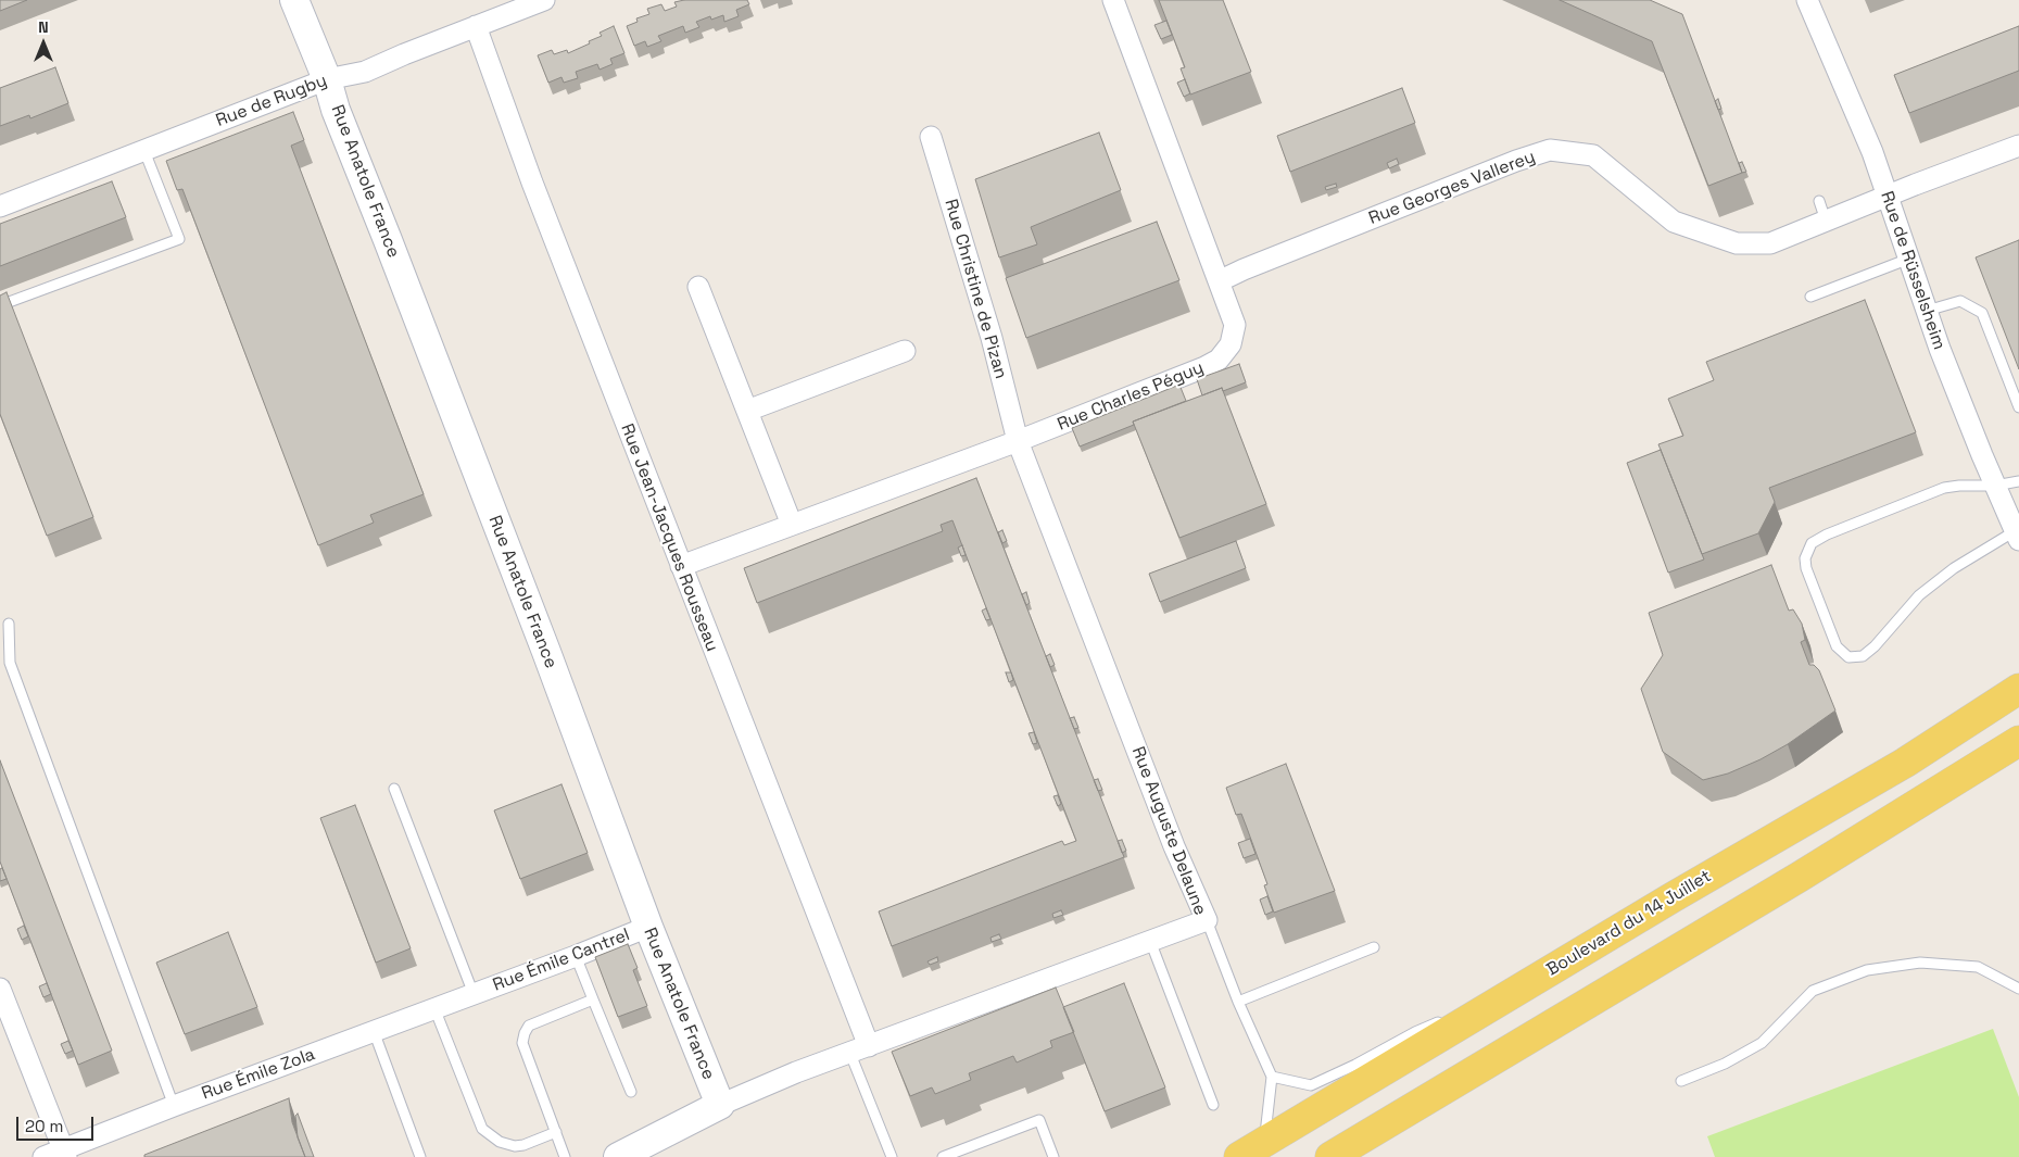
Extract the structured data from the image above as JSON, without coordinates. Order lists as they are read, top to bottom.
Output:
{
  "streets": {
    "main road": ["Boulevard du 14 Juillet"],
    "street": [
      "Rue de Rugby",
      "Rue Anatole France",
      "Rue Georges Vallerey",
      "Rue de Rüsselsheim",
      "Rue Christine de Pizan",
      "Rue Charles Péguy",
      "Rue Jean-Jacques Rousseau",
      "Rue Auguste Delaune",
      "Rue Émile Cantrel",
      "Rue Émile Zola"
    ]
  },
  "crossings": [
    ["Rue de Rugby", "Rue Anatole France"],
    ["Rue de Rugby", "Rue Jean-Jacques Rousseau"],
    ["Rue Anatole France", "Rue Auguste Delaune"],
    ["Rue Anatole France", "Rue Émile Cantrel"],
    ["Rue Georges Vallerey", "Rue de Rüsselsheim"],
    ["Rue Georges Vallerey", "Rue Charles Péguy"],
    ["Rue Christine de Pizan", "Rue Charles Péguy"],
    ["Rue Christine de Pizan", "Rue Auguste Delaune"],
    ["Rue Charles Péguy", "Rue Jean-Jacques Rousseau"],
    ["Rue Charles Péguy", "Rue Auguste Delaune"],
    ["Rue Jean-Jacques Rousseau", "Rue Auguste Delaune"],
    ["Rue Émile Cantrel", "Rue Émile Zola"]
  ],
  "scale_bar": "20 m",
  "north": "top"
}
